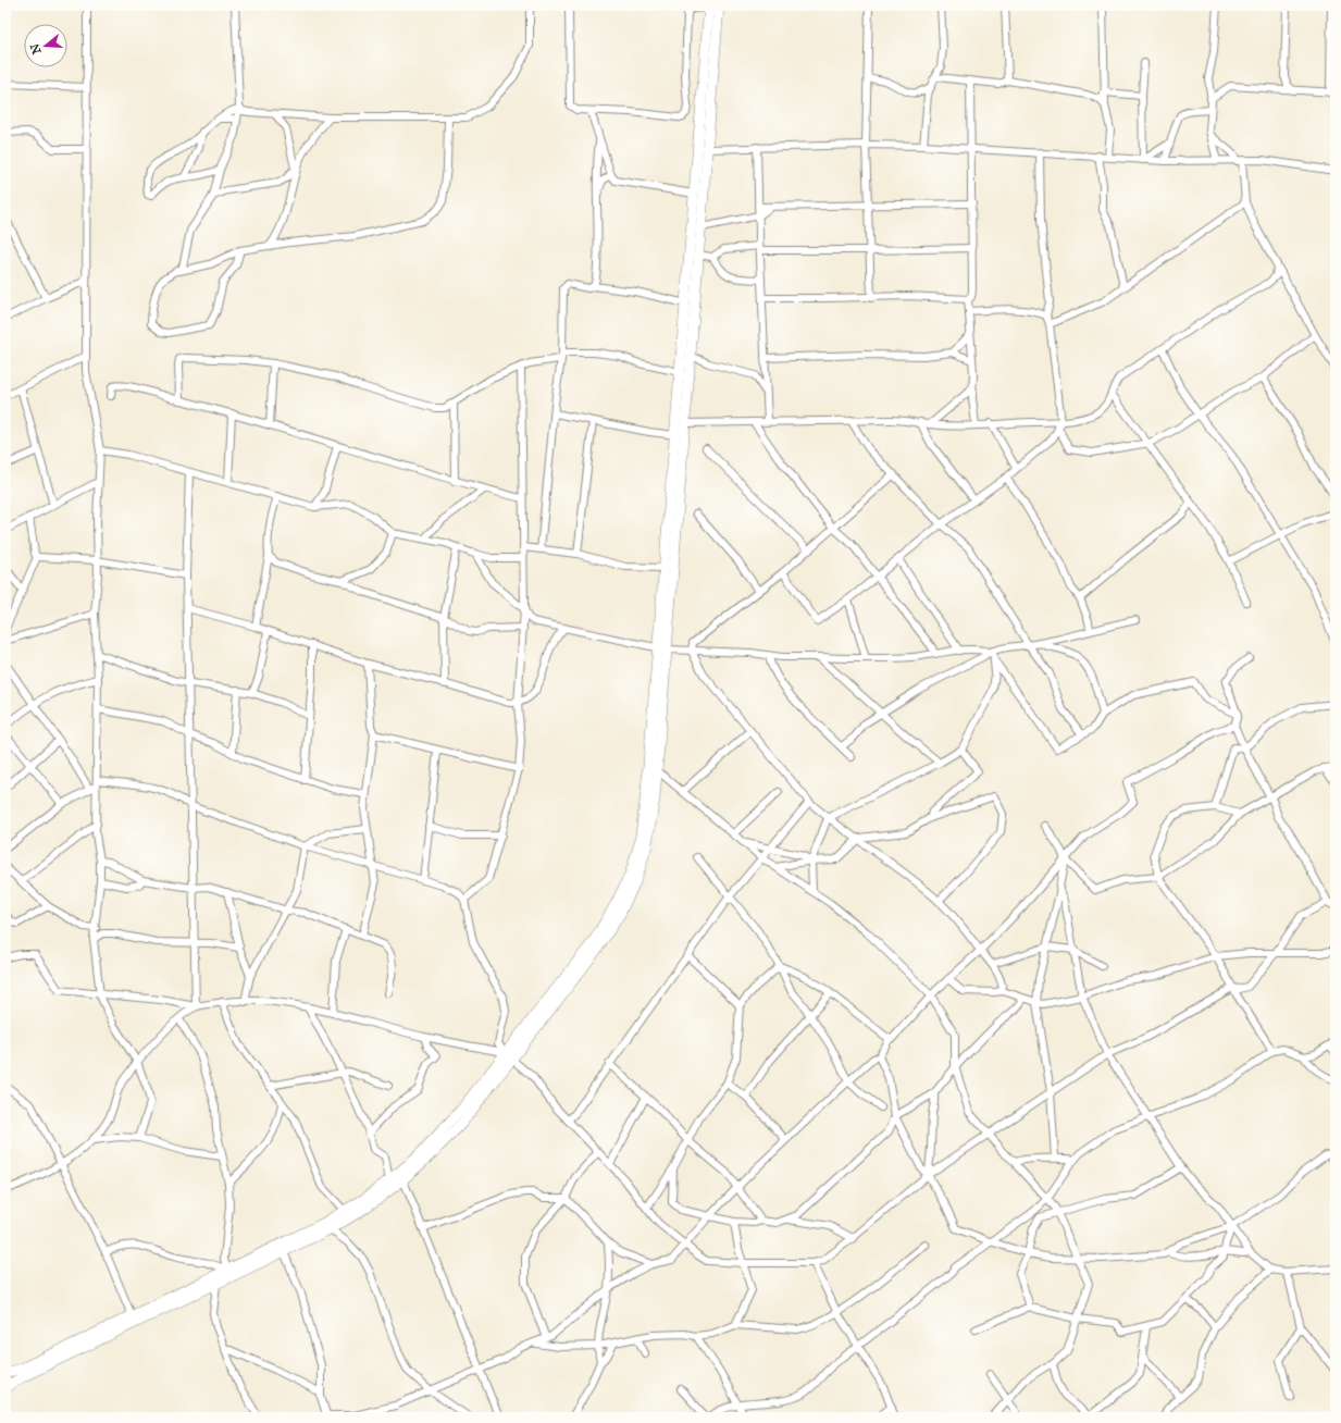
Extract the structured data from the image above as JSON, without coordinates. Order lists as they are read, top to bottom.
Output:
{
  "north": "left"
}
